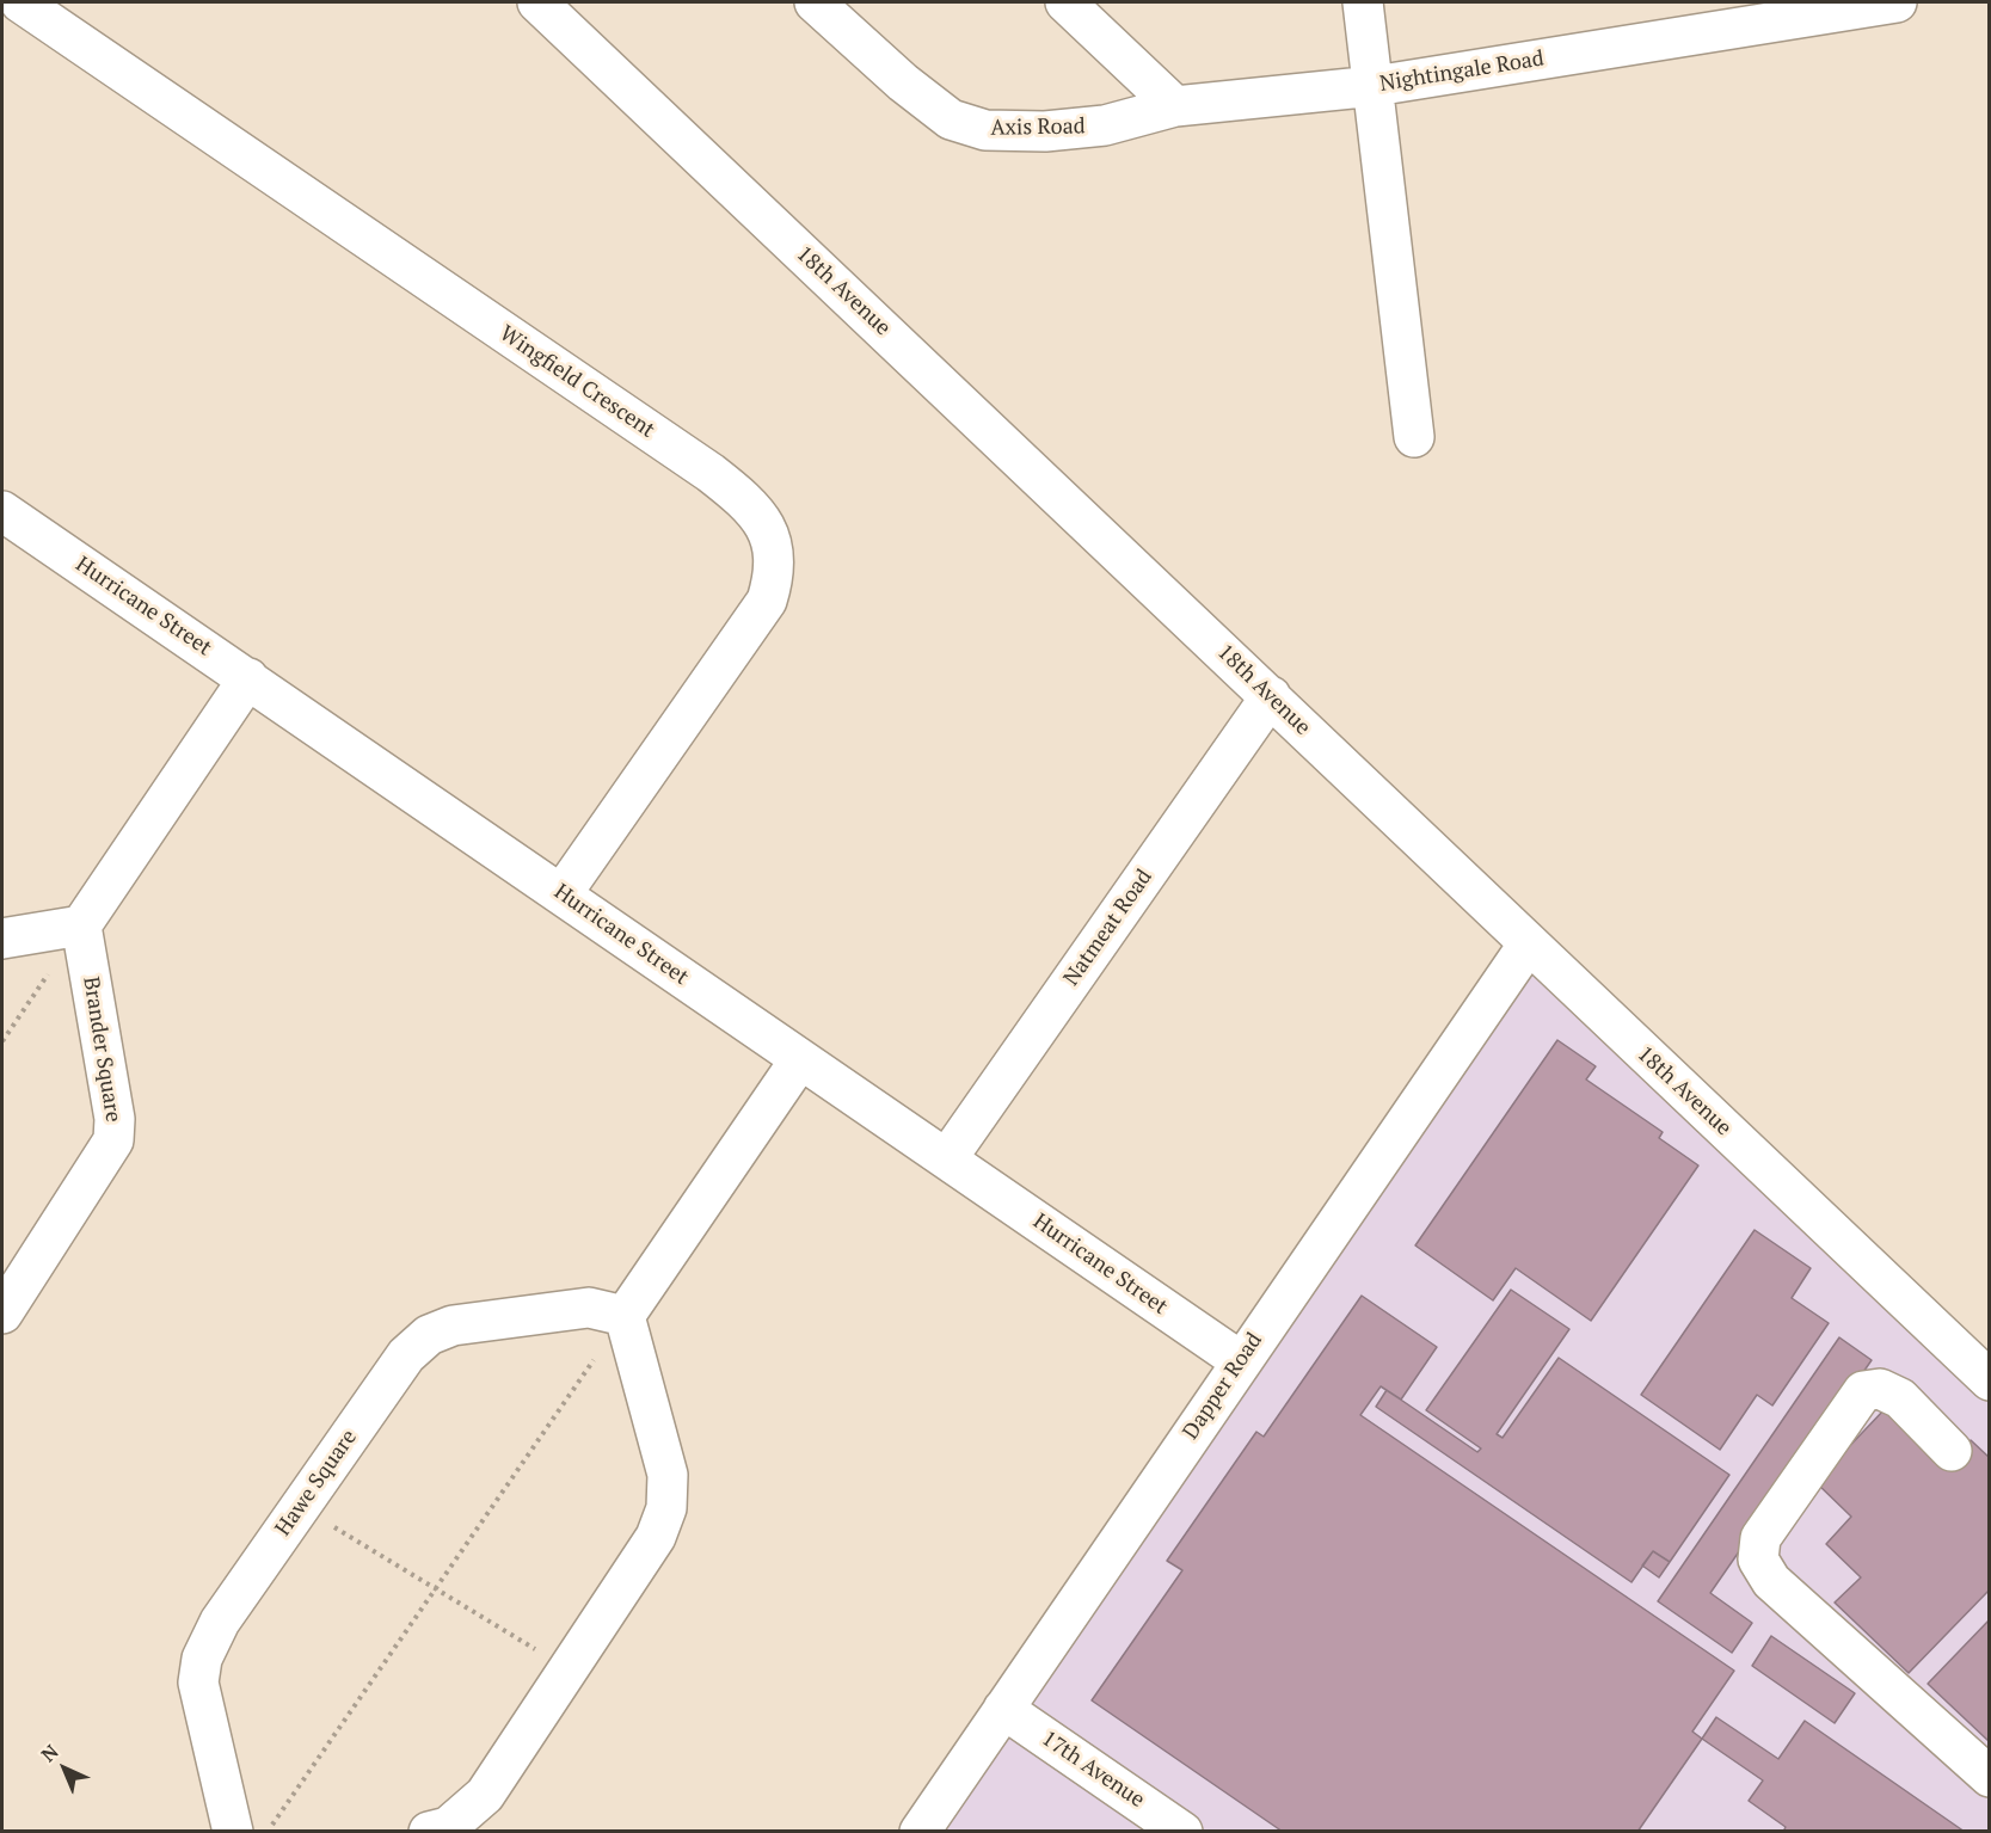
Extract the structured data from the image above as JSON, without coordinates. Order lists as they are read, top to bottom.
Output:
{
  "streets": {
    "street": [
      "Nightingale Road",
      "Axis Road",
      "18th Avenue",
      "Wingfield Crescent",
      "Hurricane Street",
      "Natmeat Road",
      "Brander Square",
      "Dapper Road",
      "Hawe Square",
      "17th Avenue"
    ]
  },
  "crossings": [
    ["Nightingale Road", "Axis Road"],
    ["18th Avenue", "Natmeat Road"],
    ["18th Avenue", "Dapper Road"],
    ["Wingfield Crescent", "Hurricane Street"],
    ["Hurricane Street", "Natmeat Road"],
    ["Hurricane Street", "Dapper Road"],
    ["Dapper Road", "17th Avenue"]
  ],
  "north": "top left"
}
